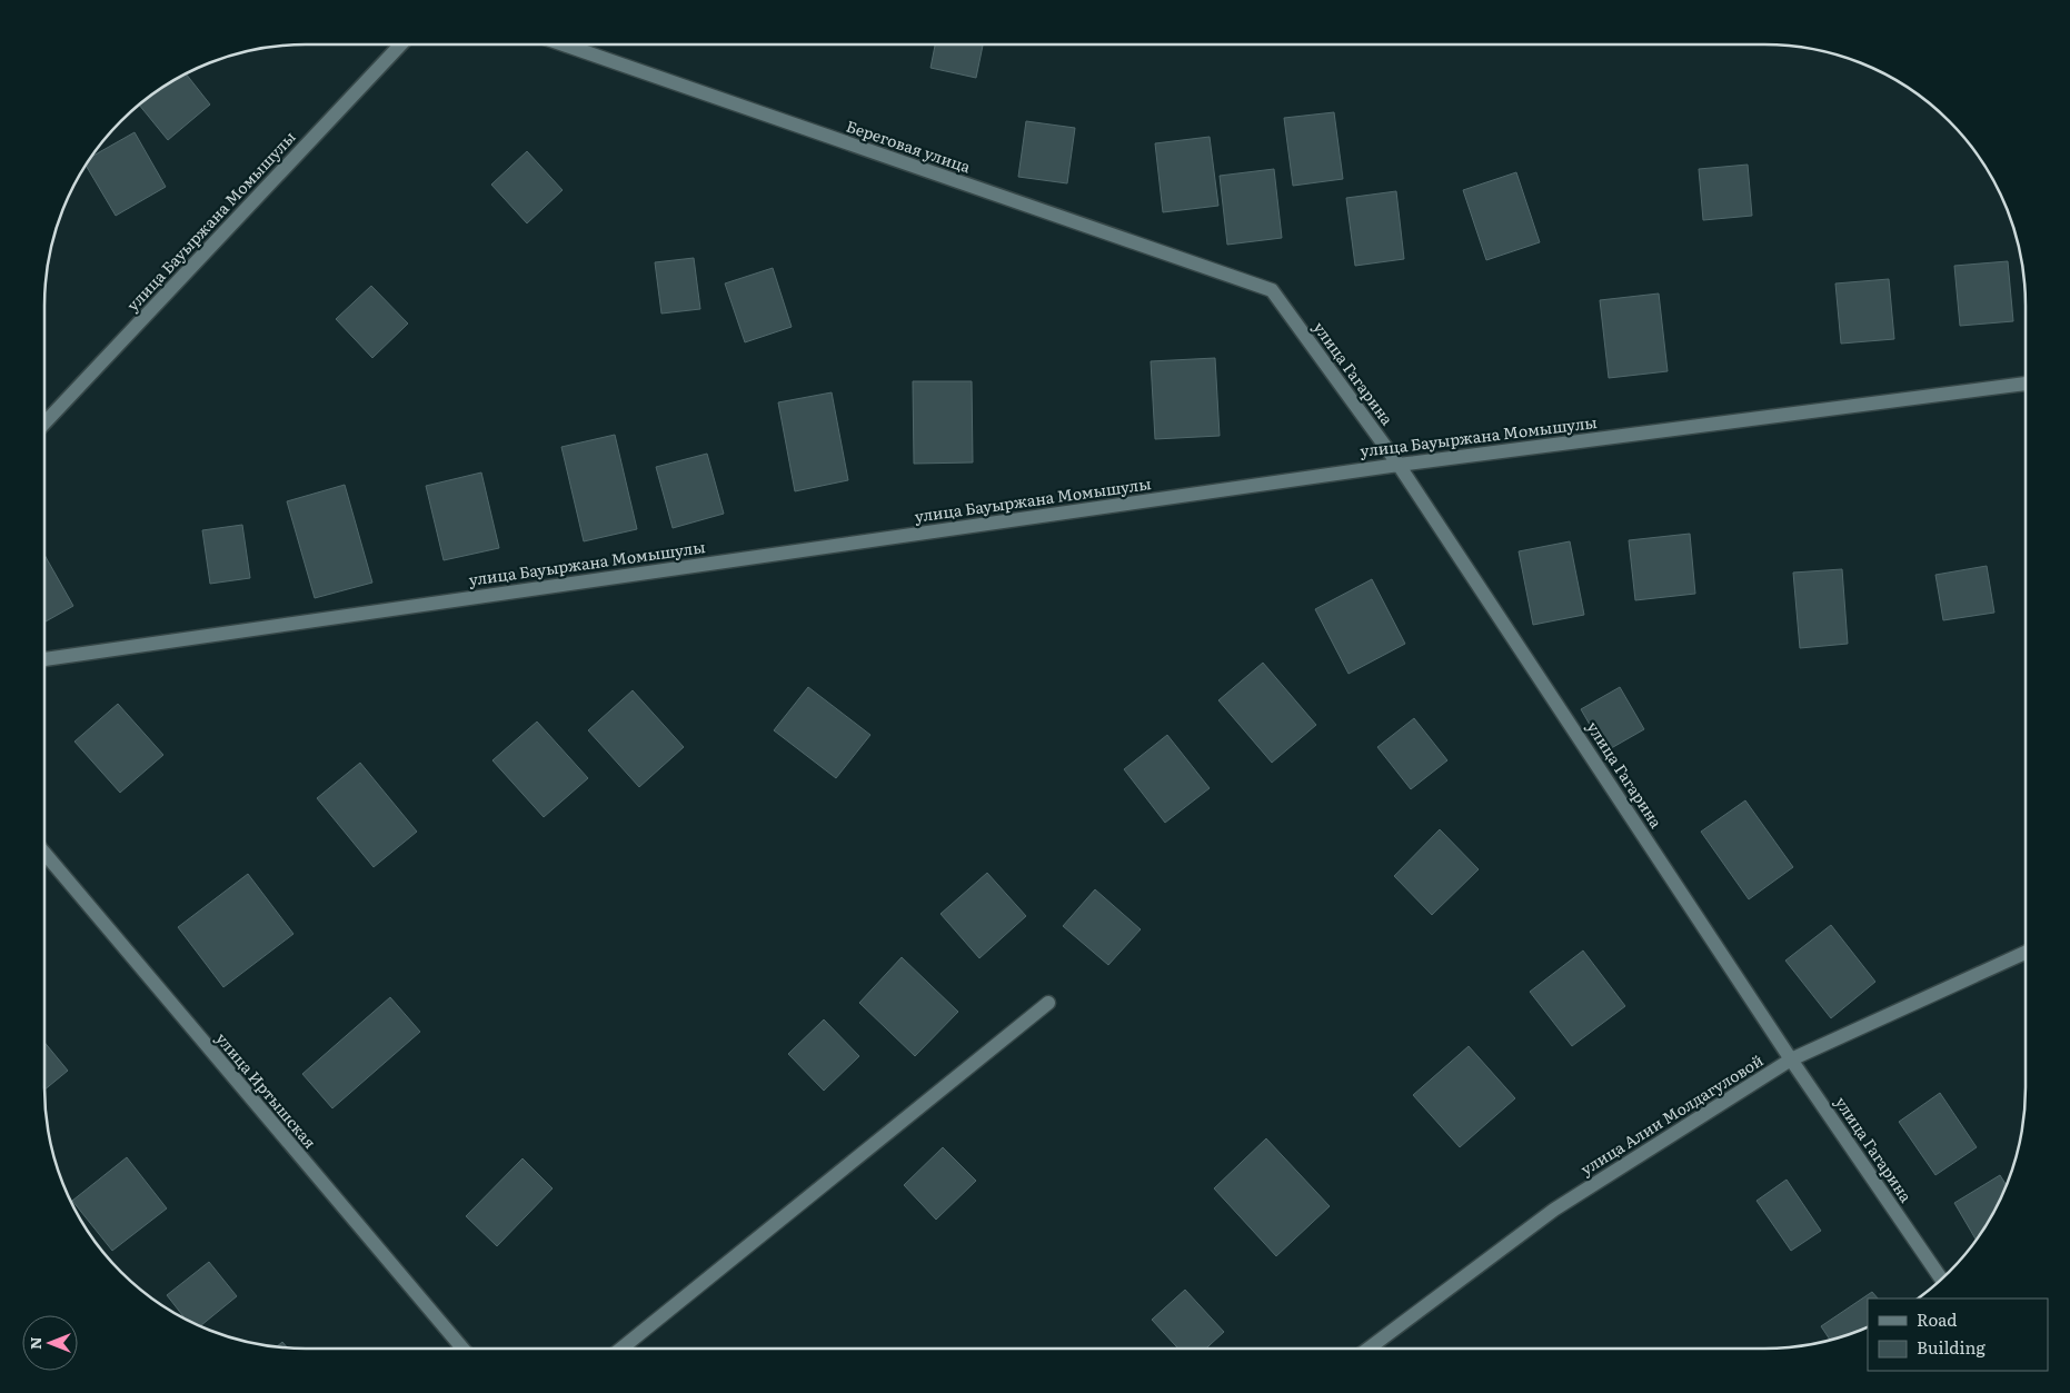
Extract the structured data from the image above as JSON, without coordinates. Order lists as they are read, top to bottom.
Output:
{
  "streets": {
    "street": [
      "Береговая улица",
      "улица Бауыржана Момышулы",
      "улица Гагарина",
      "улица Иртышская",
      "улица Алии Молдагуловой"
    ]
  },
  "crossings": [
    ["Береговая улица", "улица Гагарина"],
    ["улица Бауыржана Момышулы", "улица Гагарина"],
    ["улица Гагарина", "улица Алии Молдагуловой"]
  ],
  "legend": ["Road", "Building"],
  "north": "left"
}
